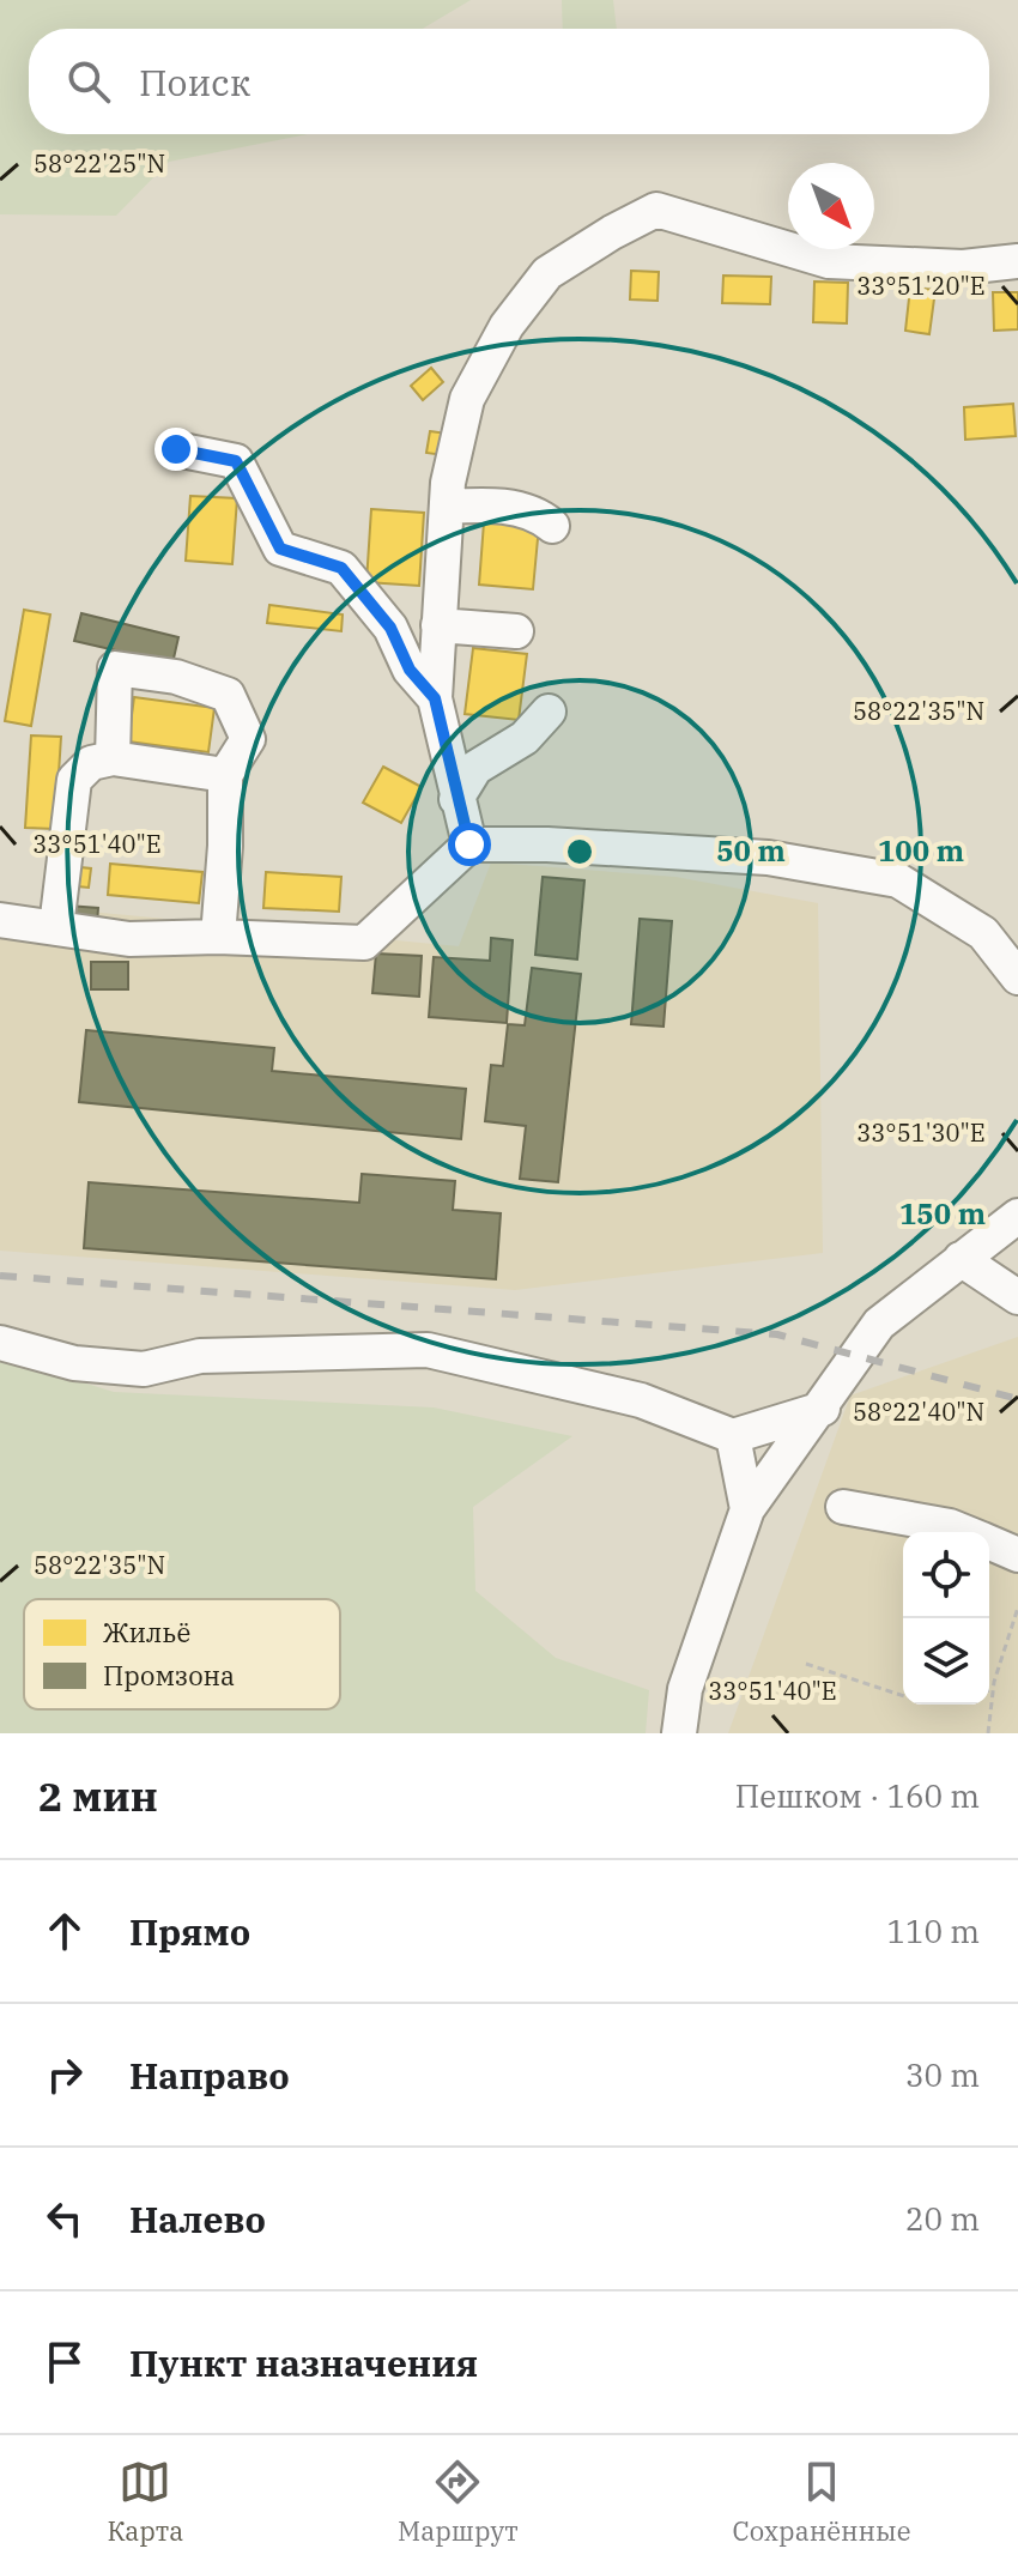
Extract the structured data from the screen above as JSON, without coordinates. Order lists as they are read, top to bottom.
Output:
{
  "legend": ["Жильё", "Промзона"],
  "north": "bottom right",
  "page": {
    "search": "Поиск",
    "heading": ["2 мин", "Пешком · 160 m"],
    "list": [
      ["Прямо", "110 m"],
      ["Направо", "30 m"],
      ["Налево", "20 m"],
      "Пункт назначения"
    ],
    "nav": ["Карта", "Маршрут", "Сохранённые"]
  },
  "coordinates": [
    "58°22'25\"N",
    "33°51'20\"E",
    "58°22'35\"N",
    "33°51'40\"E",
    "33°51'30\"E",
    "58°22'40\"N"
  ],
  "rings": ["50 m", "100 m", "150 m"]
}
